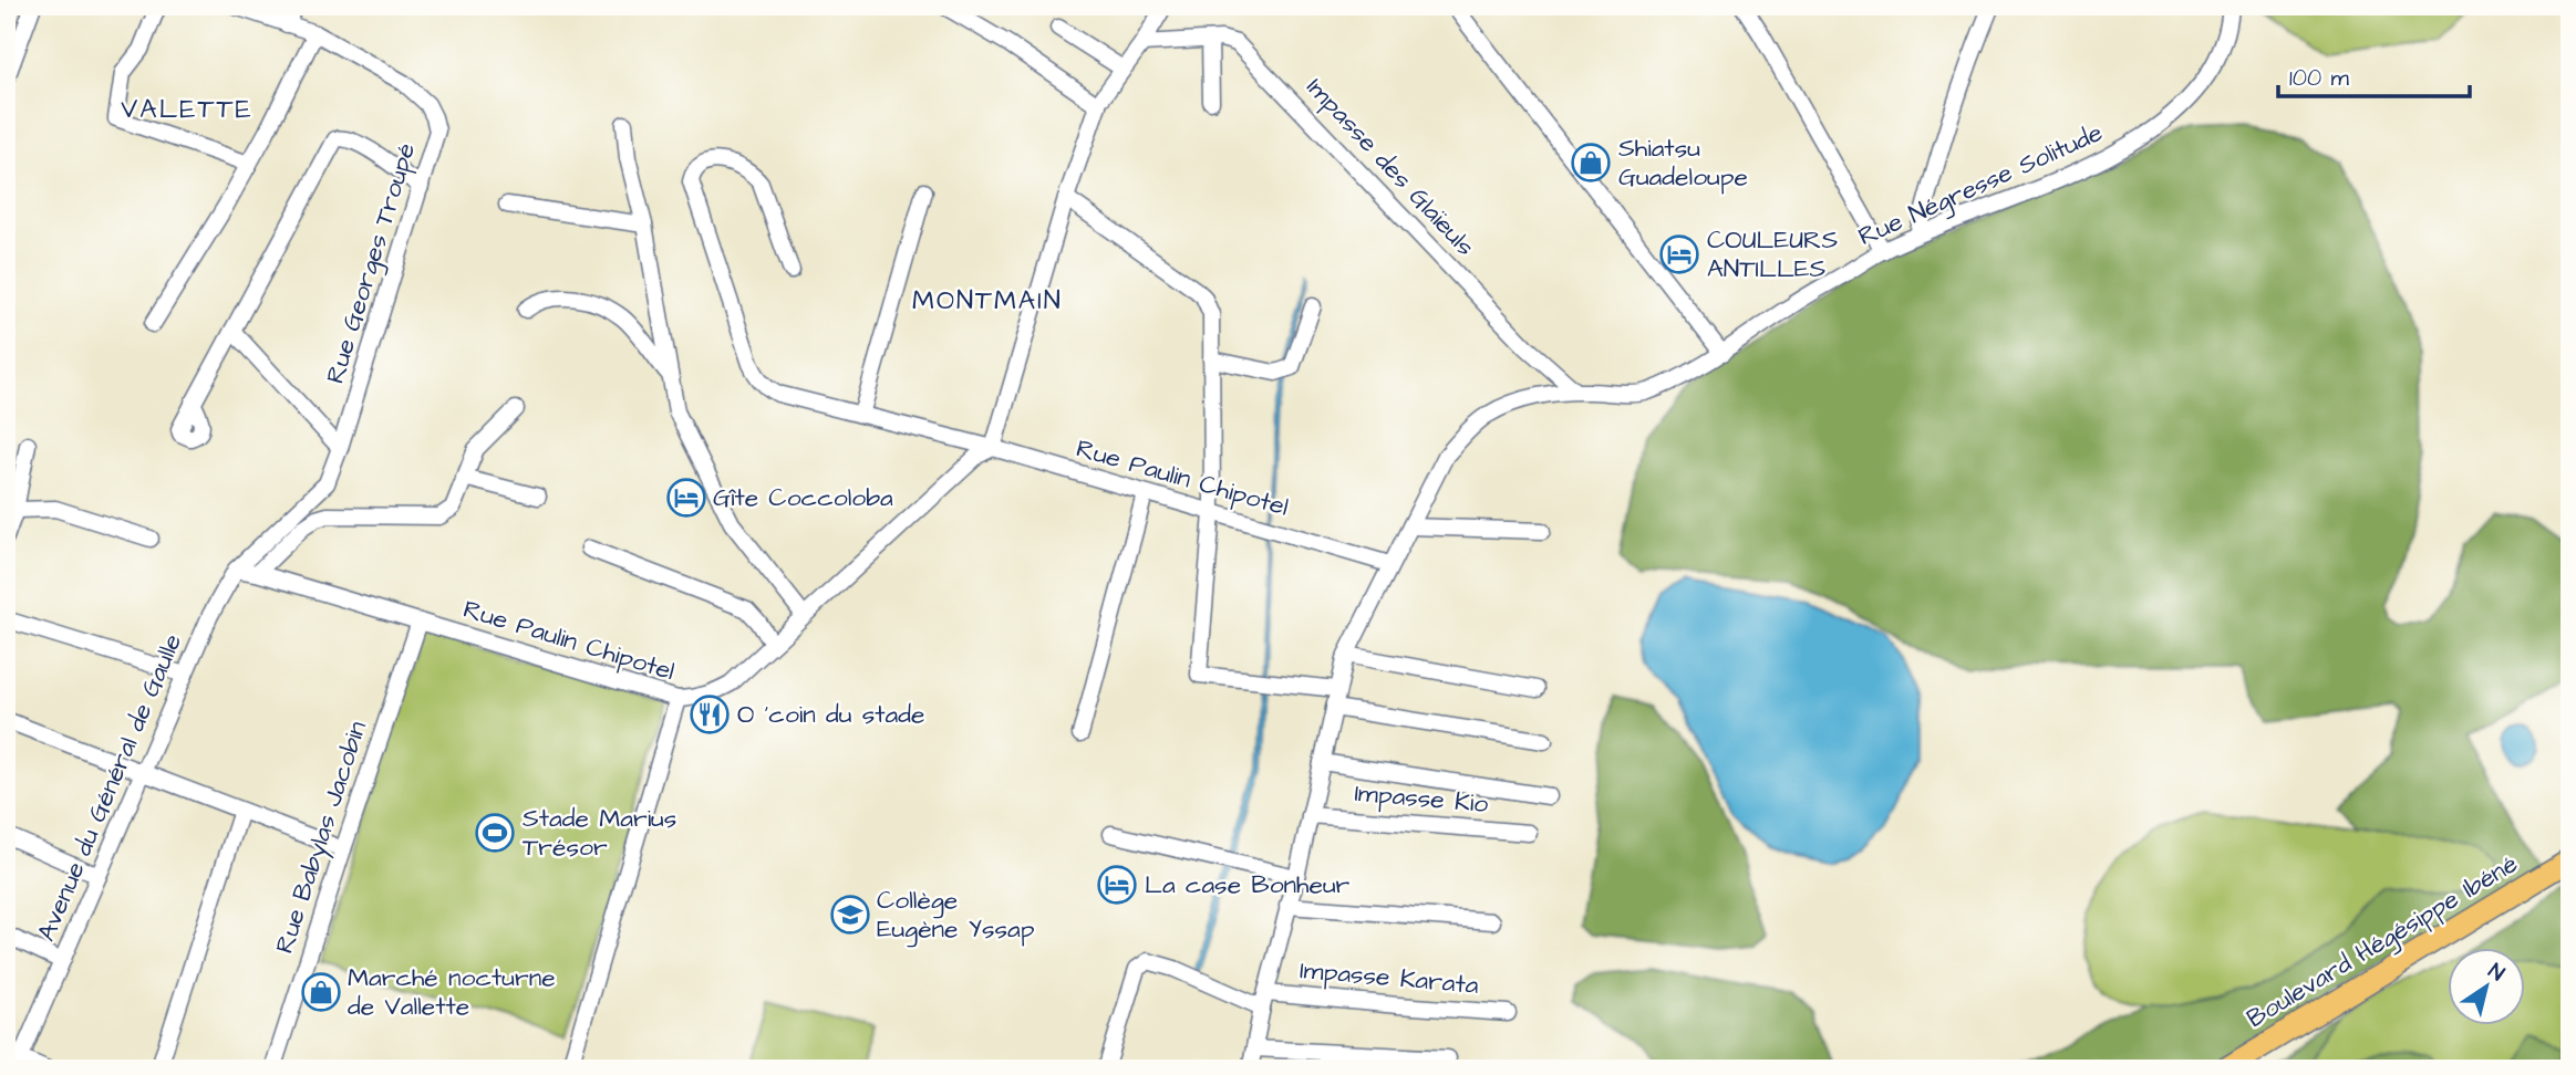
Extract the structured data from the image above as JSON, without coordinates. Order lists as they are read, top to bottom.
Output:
{
  "streets": {
    "main road": ["Boulevard Hégésippe Ibéné"],
    "street": [
      "Impasse des Glaïeuls",
      "Rue Négresse Solitude",
      "Rue Georges Troupé",
      "Rue Paulin Chipotel",
      "Avenue du Général de Gaulle",
      "Impasse Kio",
      "Rue Babylas Jacobin",
      "Impasse Karata"
    ]
  },
  "crossings": [
    ["Impasse des Glaïeuls", "Rue Négresse Solitude"],
    ["Rue Négresse Solitude", "Rue Paulin Chipotel"],
    ["Rue Négresse Solitude", "Impasse Kio"],
    ["Rue Négresse Solitude", "Impasse Karata"],
    ["Rue Georges Troupé", "Rue Paulin Chipotel"],
    ["Rue Georges Troupé", "Avenue du Général de Gaulle"],
    ["Rue Paulin Chipotel", "Avenue du Général de Gaulle"],
    ["Rue Paulin Chipotel", "Rue Babylas Jacobin"]
  ],
  "districts": ["VALETTE", "MONTMAIN"],
  "places": {
    "shop": ["Shiatsu Guadeloupe", "Marché nocturne de Vallette"],
    "hotel": ["COULEURS ANTILLES", "Gîte Coccoloba", "La case Bonheur"],
    "restaurant": ["O 'coin du stade"],
    "sports": ["Stade Marius Trésor"],
    "school or university": ["Collège Eugène Yssap"]
  },
  "scale_bar": "100 m",
  "north": "top right"
}
